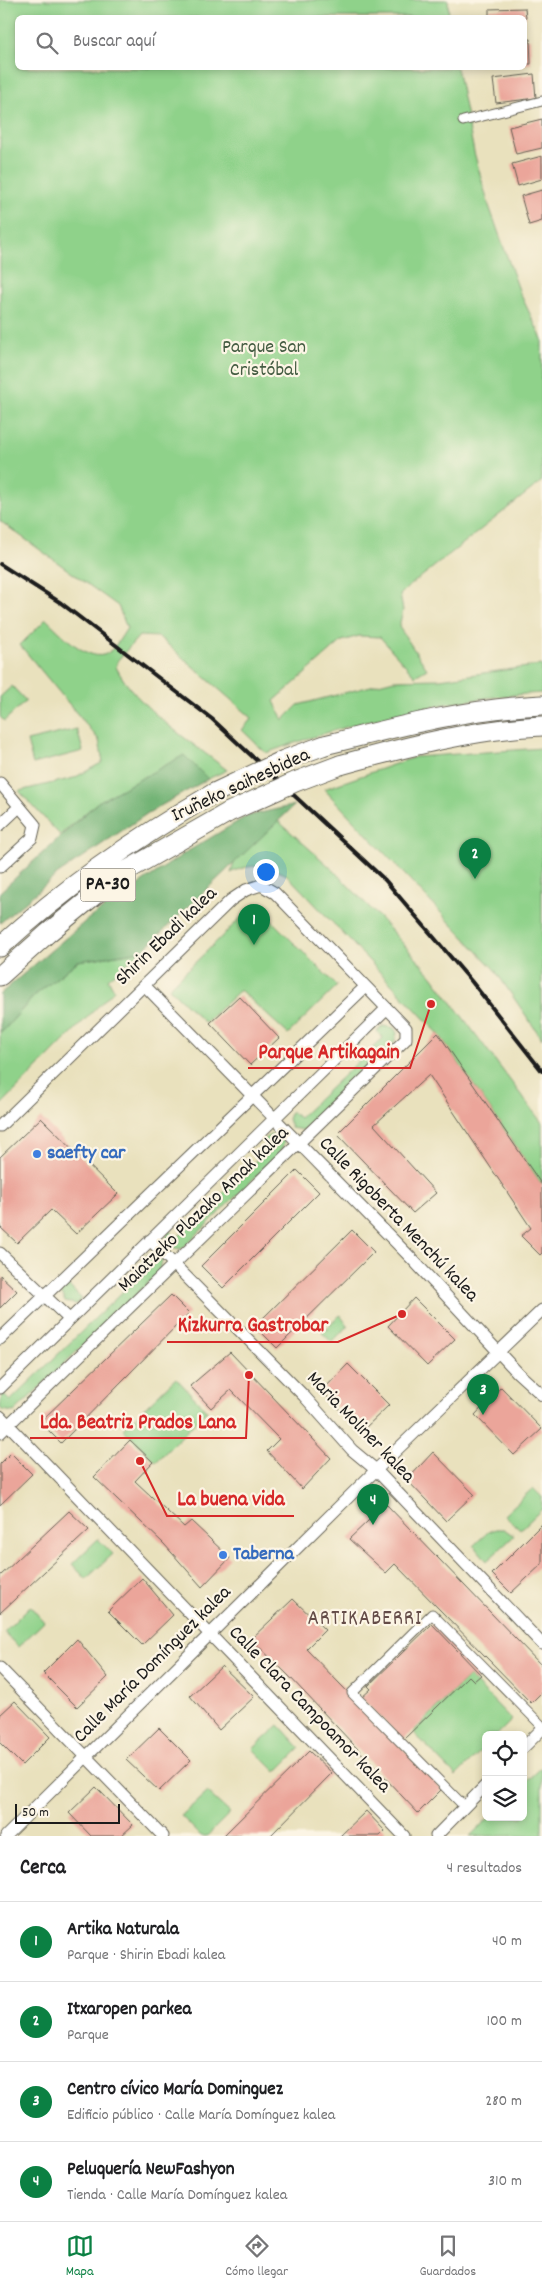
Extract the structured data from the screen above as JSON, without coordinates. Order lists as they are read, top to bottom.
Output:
{
  "streets": {
    "highway": ["Iruñeko saihesbidea", "PA-30"],
    "street": [
      "Shirin Ebadi kalea",
      "Maiatzeko Plazako Amak kalea",
      "Calle Rigoberta Menchú kalea",
      "Maria Moliner kalea",
      "Calle María Domínguez kalea",
      "Calle Clara Campoamor kalea"
    ]
  },
  "crossings": [
    ["Shirin Ebadi kalea", "Maiatzeko Plazako Amak kalea"],
    ["Shirin Ebadi kalea", "Calle Rigoberta Menchú kalea"],
    ["Maiatzeko Plazako Amak kalea", "Calle Rigoberta Menchú kalea"],
    ["Maiatzeko Plazako Amak kalea", "Maria Moliner kalea"],
    ["Maiatzeko Plazako Amak kalea", "Calle Clara Campoamor kalea"],
    ["Calle Rigoberta Menchú kalea", "Calle María Domínguez kalea"],
    ["Maria Moliner kalea", "Calle María Domínguez kalea"],
    ["Calle María Domínguez kalea", "Calle Clara Campoamor kalea"]
  ],
  "districts": ["ARTIKABERRI"],
  "parks": ["Parque San Cristóbal"],
  "places": [
    "Parque Artikagain",
    "saefty car",
    "Kizkurra Gastrobar",
    "Lda. Beatriz Prados Lana",
    "La buena vida",
    "Taberna"
  ],
  "scale_bar": "50 m",
  "page": {
    "search": "Buscar aquí",
    "pins": [
      "2",
      "1",
      "3",
      "4"
    ],
    "scale": "50 m",
    "heading": ["Cerca", "4 resultados"],
    "list": [
      {
        "mark": "1",
        "name": "Artika Naturala",
        "note": "Parque · Shirin Ebadi kalea",
        "value": "40 m"
      },
      {
        "mark": "2",
        "name": "Itxaropen parkea",
        "note": "Parque",
        "value": "100 m"
      },
      {
        "mark": "3",
        "name": "Centro cívico María Dominguez",
        "note": "Edificio público · Calle María Domínguez kalea",
        "value": "280 m"
      },
      {
        "mark": "4",
        "name": "Peluquería NewFashyon",
        "note": "Tienda · Calle María Domínguez kalea",
        "value": "310 m"
      }
    ],
    "nav": ["Mapa", "Cómo llegar", "Guardados"]
  }
}
